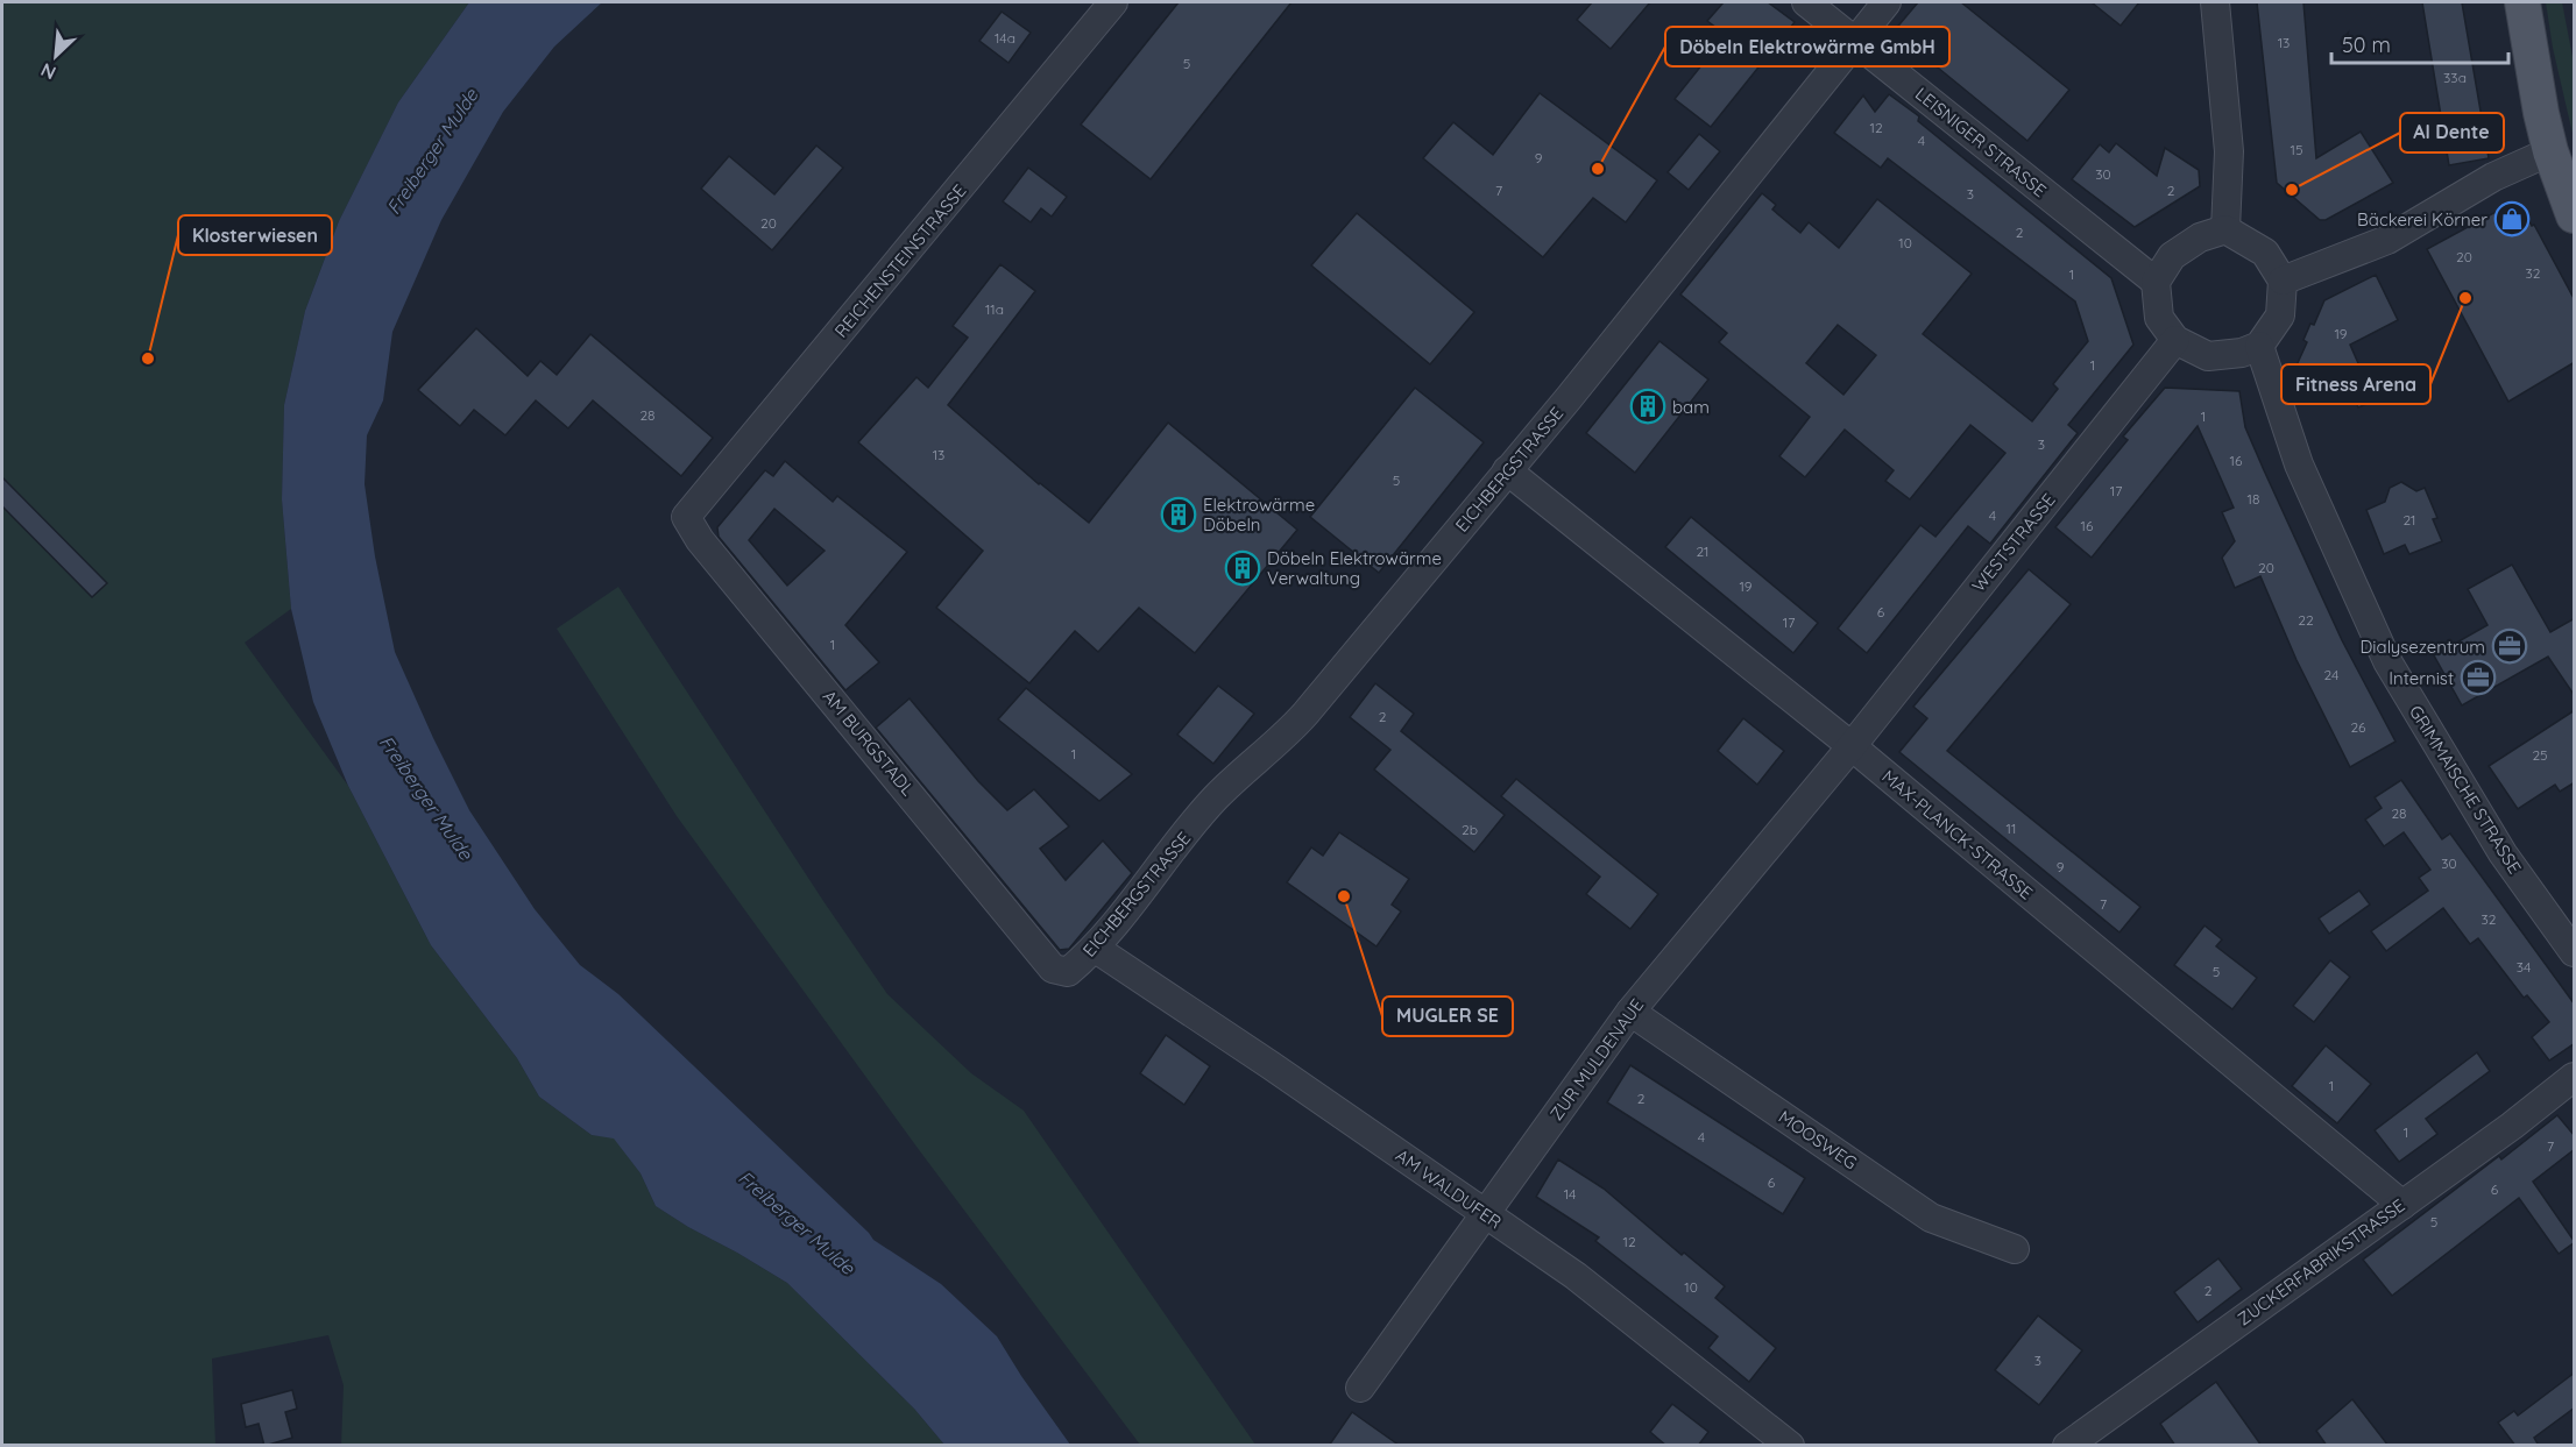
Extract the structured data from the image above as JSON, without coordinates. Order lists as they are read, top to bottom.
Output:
{
  "streets": {
    "street": [
      "LEISNIGER STRASSE",
      "REICHENSTEINSTRASSE",
      "EICHBERGSTRASSE",
      "WESTSTRASSE",
      "AM BURGSTADL",
      "GRIMMAISCHE STRASSE",
      "MAX-PLANCK-STRASSE",
      "ZUR MULDENAUE",
      "MOOSWEG",
      "AM WALDUFER",
      "ZUCKERFABRIKSTRASSE"
    ]
  },
  "crossings": [
    ["LEISNIGER STRASSE", "EICHBERGSTRASSE"],
    ["LEISNIGER STRASSE", "WESTSTRASSE"],
    ["LEISNIGER STRASSE", "GRIMMAISCHE STRASSE"],
    ["REICHENSTEINSTRASSE", "AM BURGSTADL"],
    ["EICHBERGSTRASSE", "AM BURGSTADL"],
    ["EICHBERGSTRASSE", "MAX-PLANCK-STRASSE"],
    ["EICHBERGSTRASSE", "AM WALDUFER"],
    ["WESTSTRASSE", "GRIMMAISCHE STRASSE"],
    ["WESTSTRASSE", "MAX-PLANCK-STRASSE"],
    ["WESTSTRASSE", "ZUR MULDENAUE"],
    ["MAX-PLANCK-STRASSE", "ZUR MULDENAUE"],
    ["MAX-PLANCK-STRASSE", "ZUCKERFABRIKSTRASSE"],
    ["ZUR MULDENAUE", "MOOSWEG"],
    ["ZUR MULDENAUE", "AM WALDUFER"]
  ],
  "water": ["Freiberger Mulde"],
  "places": {
    "other": [
      "Döbeln Elektrowärme GmbH",
      "Al Dente",
      "Fitness Arena",
      "Klosterwiesen",
      "MUGLER SE"
    ],
    "shop": ["Bäckerei Körner"],
    "building": ["bam", "Elektrowärme Döbeln", "Döbeln Elektrowärme Verwaltung"],
    "office": ["Dialysezentrum", "Internist"]
  },
  "house_numbers": [
    "14a",
    "13",
    "5",
    "33a",
    "12",
    "4",
    "15",
    "9",
    "30",
    "7",
    "2",
    "3",
    "20",
    "2",
    "10",
    "20",
    "32",
    "1",
    "11a",
    "19",
    "1",
    "28",
    "1",
    "3",
    "13",
    "16",
    "5",
    "17",
    "18",
    "4",
    "21",
    "16",
    "21",
    "20",
    "19",
    "6",
    "22",
    "17",
    "1",
    "24",
    "2",
    "26",
    "1",
    "25",
    "28",
    "11",
    "2b",
    "30",
    "9",
    "7",
    "32",
    "34",
    "5",
    "1",
    "2",
    "1",
    "4",
    "7",
    "6",
    "6",
    "14",
    "5",
    "12",
    "10",
    "2",
    "3"
  ],
  "scale_bar": "50 m",
  "north": "bottom left"
}
